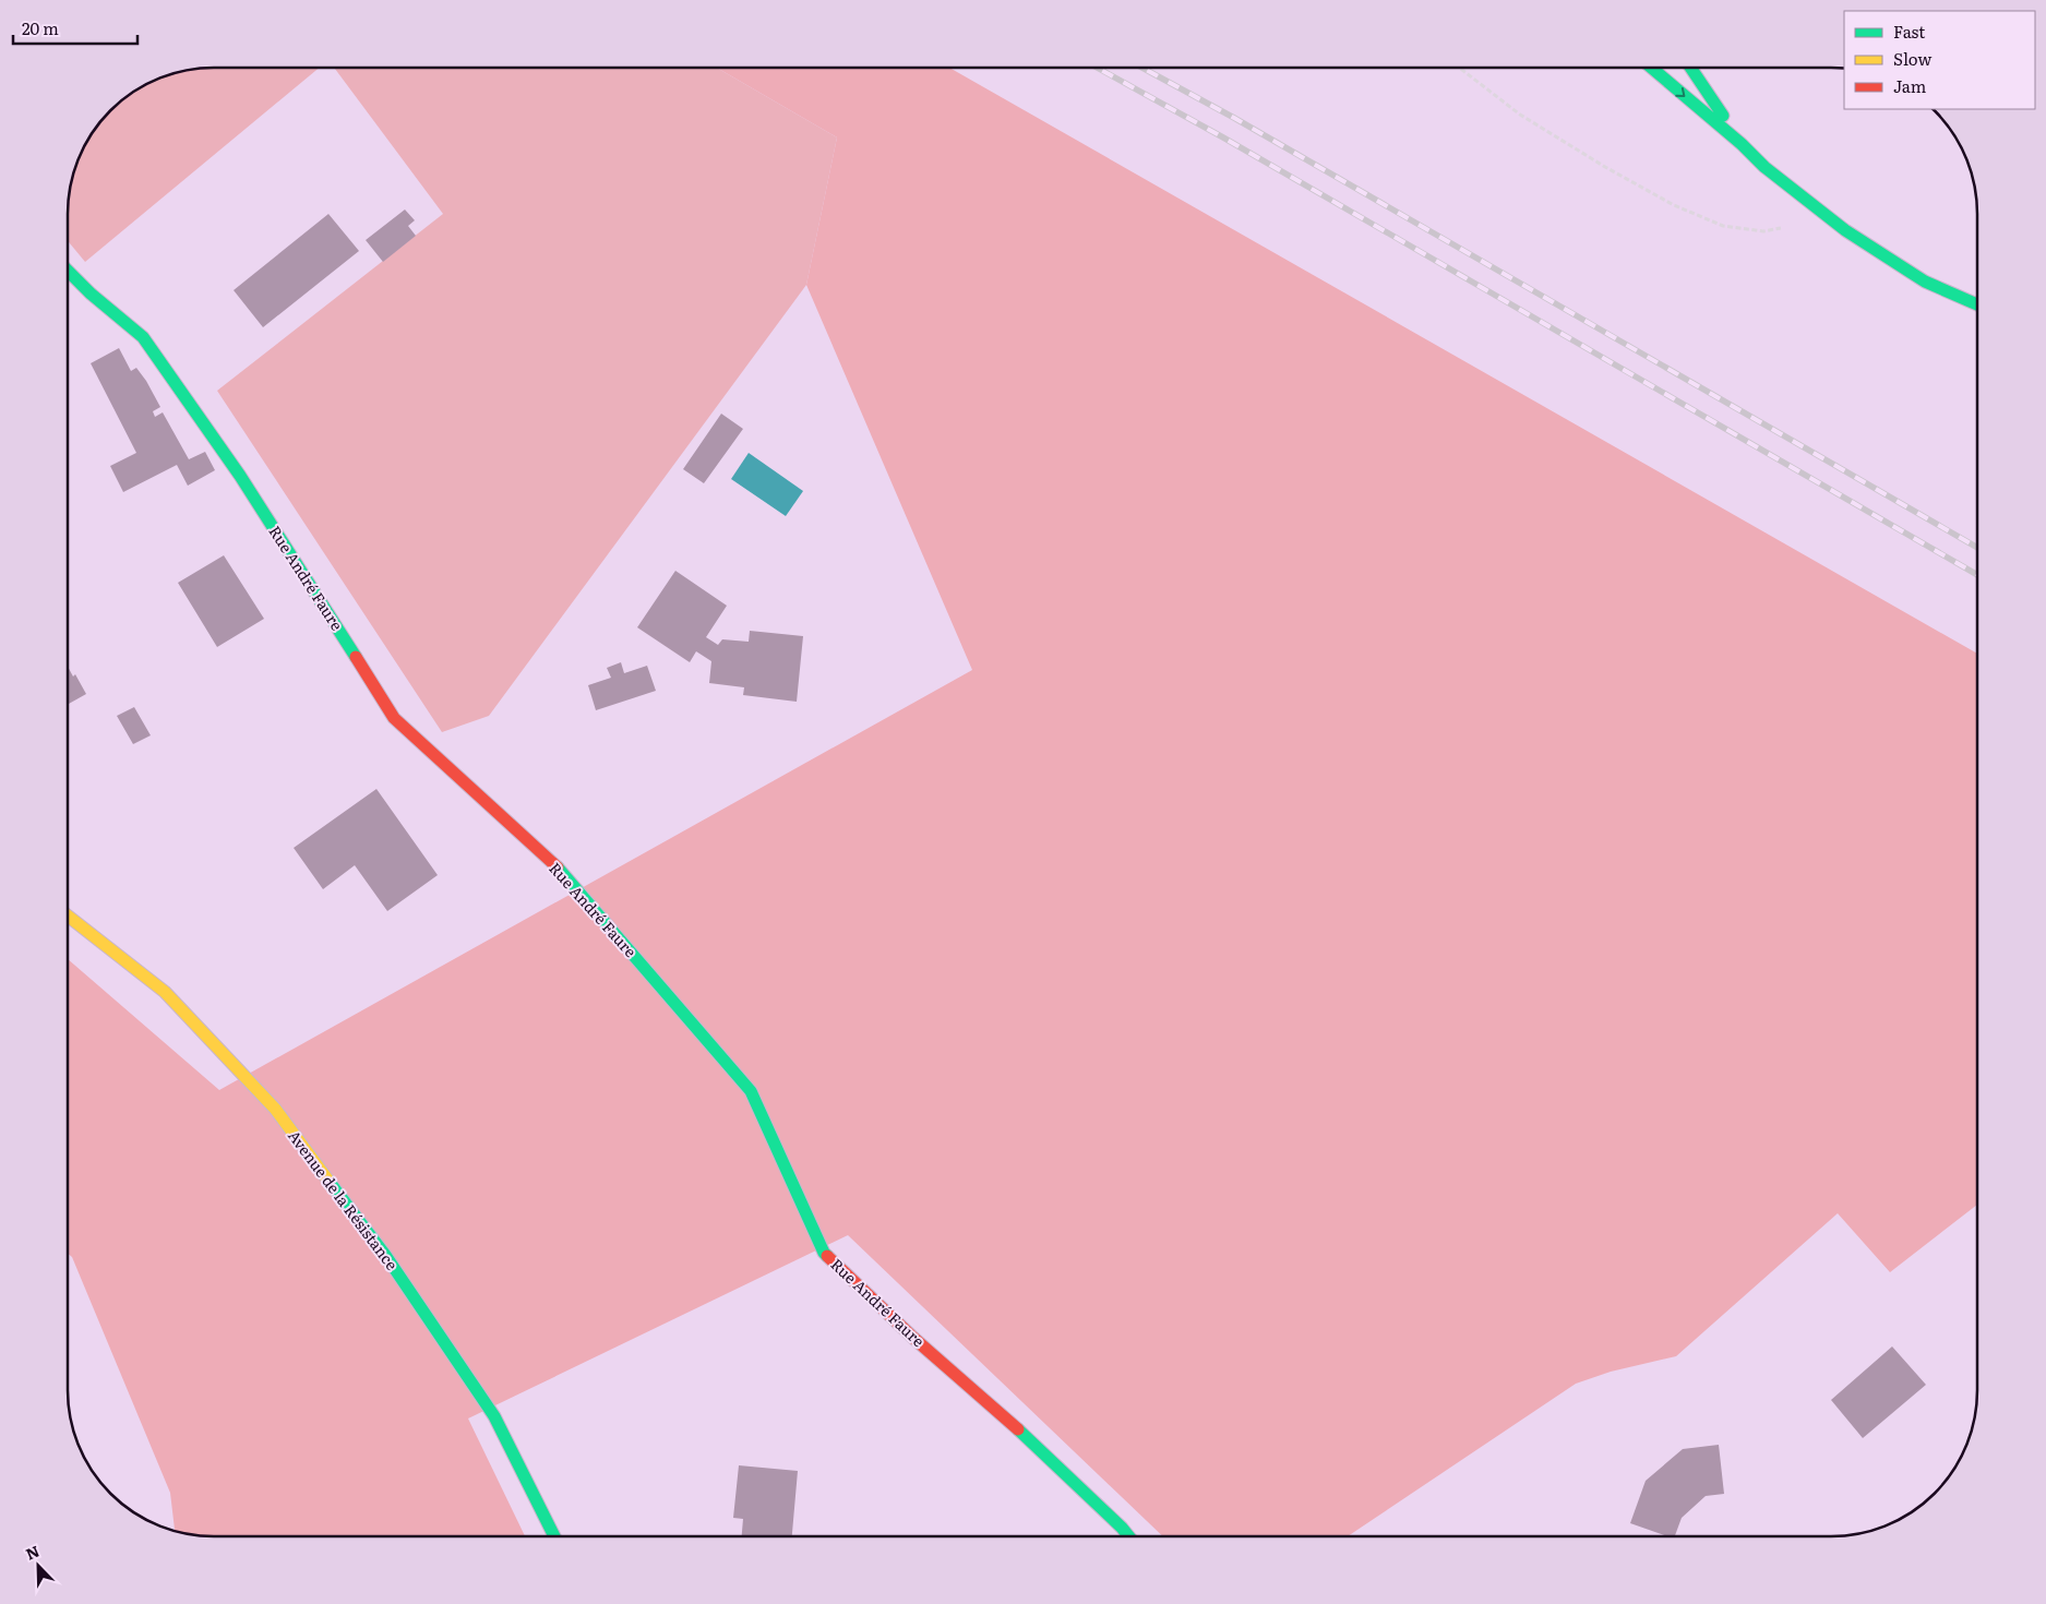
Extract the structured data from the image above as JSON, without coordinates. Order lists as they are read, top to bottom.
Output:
{
  "streets": {
    "street": ["Rue André Faure", "Avenue de la Résistance"]
  },
  "legend": ["Fast", "Slow", "Jam"],
  "scale_bar": "20 m",
  "north": "top left"
}
